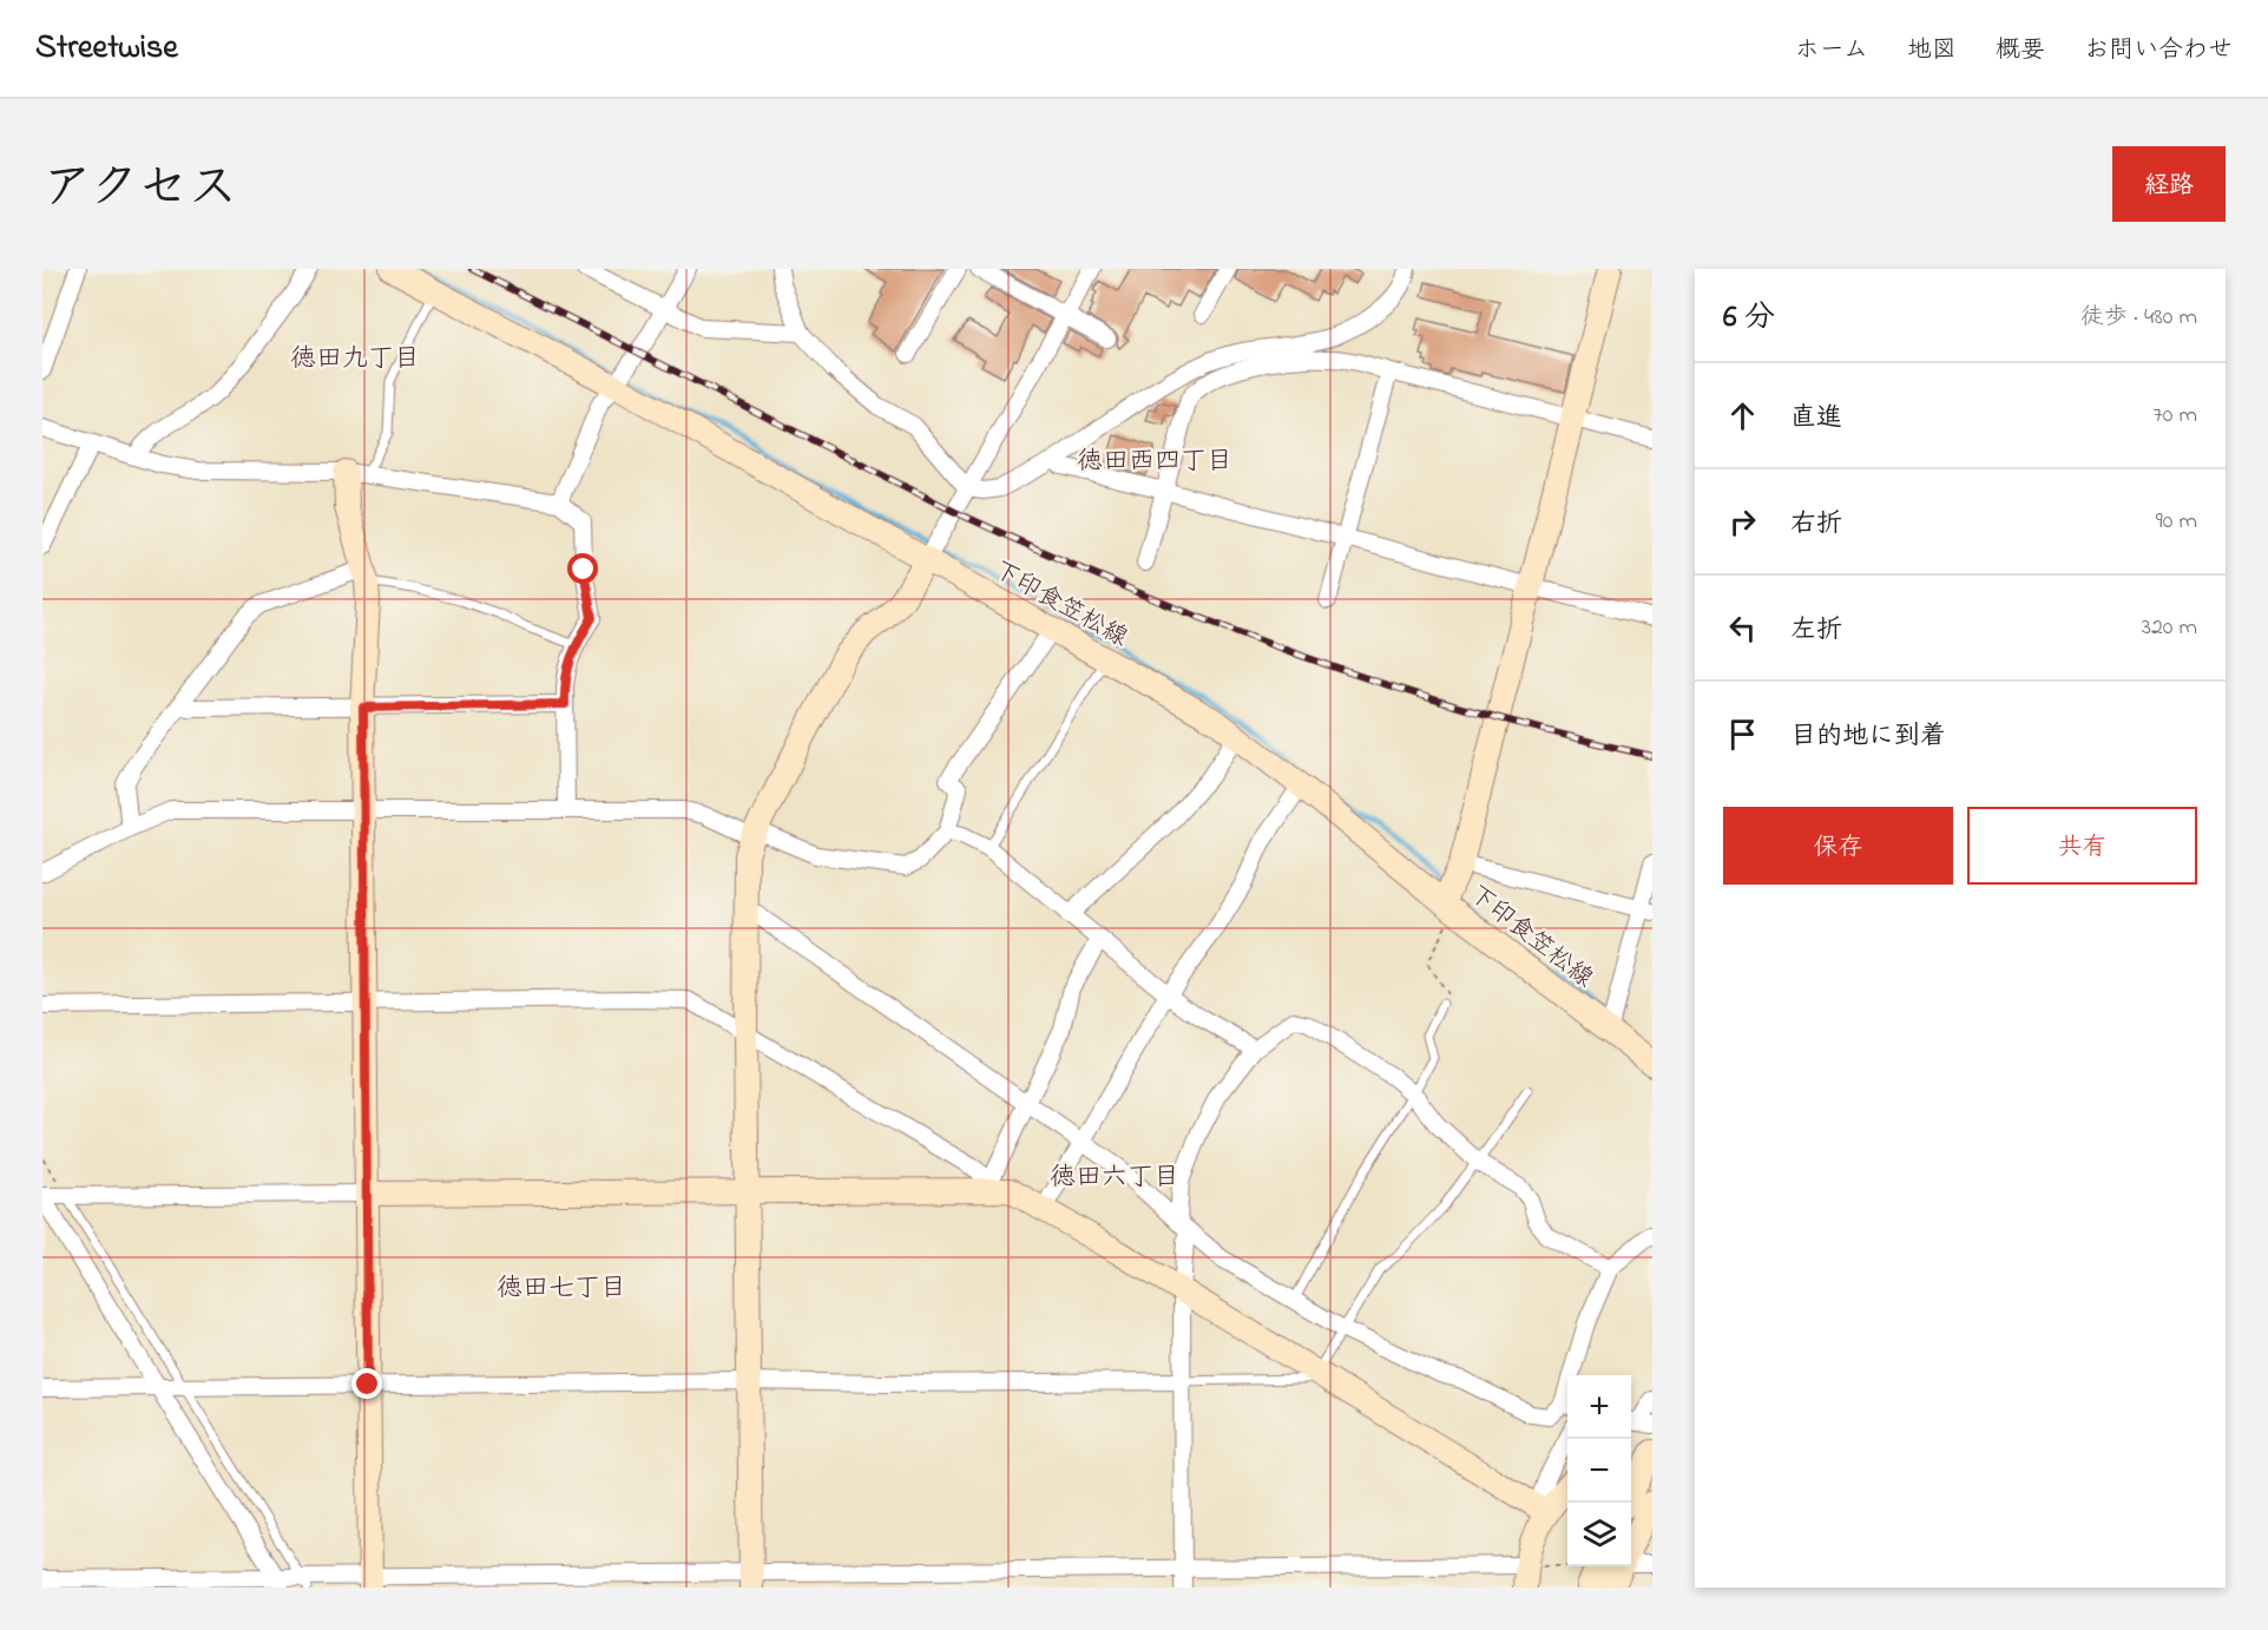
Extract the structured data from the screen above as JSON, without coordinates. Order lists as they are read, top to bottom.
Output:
{
  "streets": {
    "street": ["下印食笠松線"]
  },
  "districts": [
    "徳田九丁目",
    "徳田西四丁目",
    "徳田六丁目",
    "徳田七丁目"
  ],
  "page": {
    "header": "Streetwise",
    "nav": [
      "ホーム",
      "地図",
      "概要",
      "お問い合わせ"
    ],
    "title": "アクセス",
    "buttons": [
      "経路",
      ["保存", "共有"]
    ],
    "heading": ["6 分", "徒歩 · 480 m"],
    "list": [
      ["直進", "70 m"],
      ["右折", "90 m"],
      ["左折", "320 m"],
      "目的地に到着"
    ],
    "map_buttons": ["+", "−"]
  }
}
